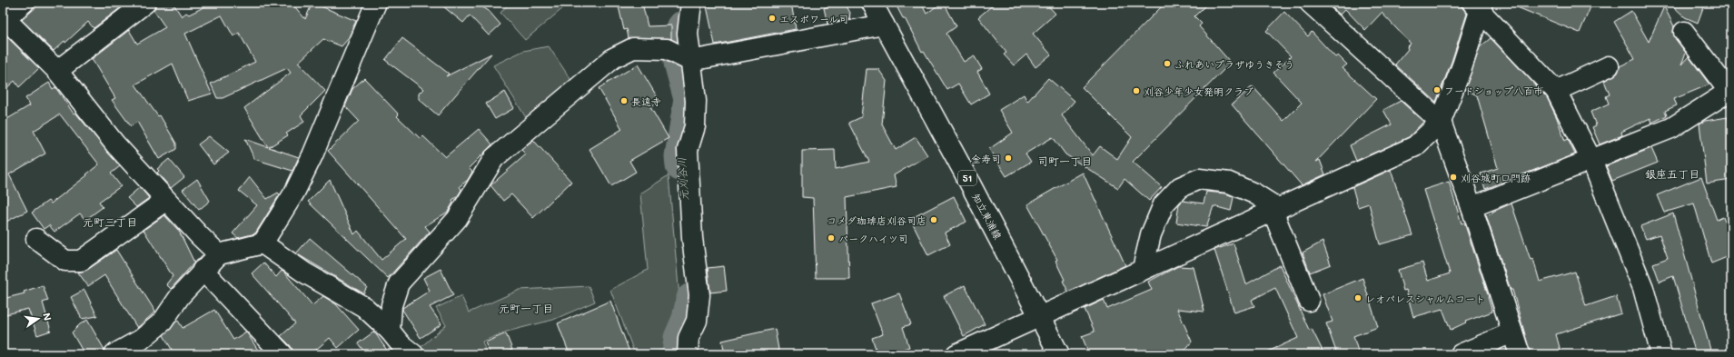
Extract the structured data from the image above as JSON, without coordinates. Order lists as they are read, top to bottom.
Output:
{
  "streets": {
    "street": ["51", "知立東浦線"]
  },
  "districts": [
    "司町一丁目",
    "銀座五丁目",
    "元町三丁目",
    "元町一丁目"
  ],
  "water": ["元刈谷川"],
  "places": [
    "エスポワール司",
    "ふれあいプラザゆうきそう",
    "フードショップ八百市",
    "刈谷少年少女発明クラブ",
    "長遠寺",
    "金寿司",
    "刈谷城町口門跡",
    "コメダ珈琲店刈谷司店",
    "パークハイツ司",
    "レオパレスシャルムコート"
  ],
  "north": "right"
}
